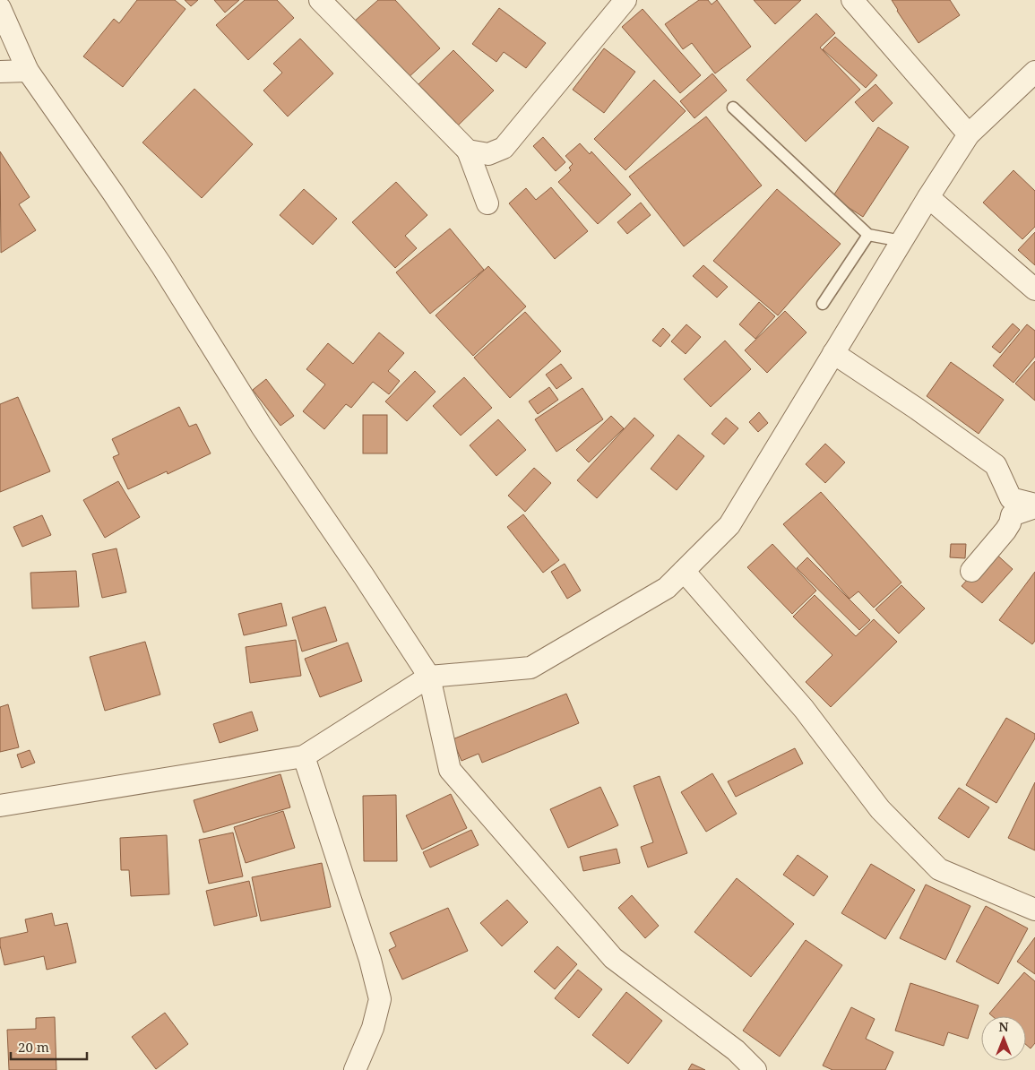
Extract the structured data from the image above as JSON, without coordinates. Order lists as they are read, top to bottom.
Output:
{
  "scale_bar": "20 m",
  "north": "top"
}
